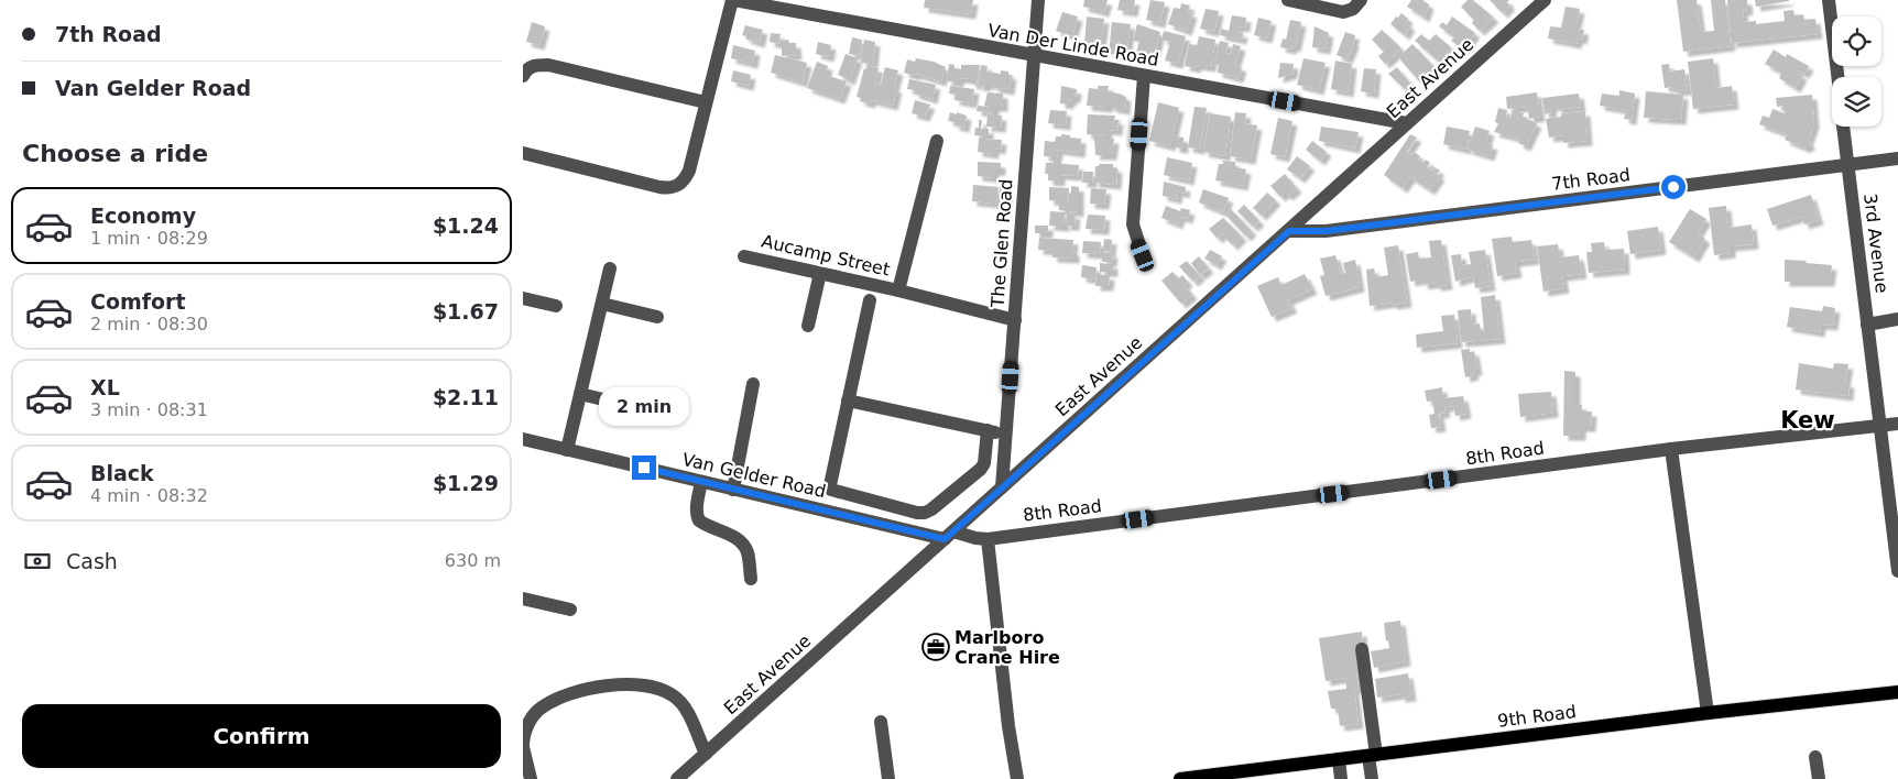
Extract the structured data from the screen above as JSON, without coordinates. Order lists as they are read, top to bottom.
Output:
{
  "streets": {
    "main road": ["9th Road"],
    "street": [
      "Van Der Linde Road",
      "East Avenue",
      "7th Road",
      "The Glen Road",
      "3rd Avenue",
      "Aucamp Street",
      "8th Road",
      "Van Gelder Road"
    ]
  },
  "crossings": [
    ["Van Der Linde Road", "East Avenue"],
    ["Van Der Linde Road", "The Glen Road"],
    ["East Avenue", "7th Road"],
    ["East Avenue", "The Glen Road"],
    ["East Avenue", "8th Road"],
    ["East Avenue", "Van Gelder Road"],
    ["7th Road", "3rd Avenue"],
    ["The Glen Road", "Aucamp Street"],
    ["3rd Avenue", "8th Road"],
    ["8th Road", "Van Gelder Road"]
  ],
  "districts": ["Kew"],
  "places": {
    "office": ["Marlboro Crane Hire"]
  },
  "page": {
    "banner": ["7th Road", "Van Gelder Road"],
    "heading": "Choose a ride",
    "list": [
      {
        "name": "Economy",
        "note": "1 min · 08:29",
        "value": "$1.24"
      },
      {
        "name": "Comfort",
        "note": "2 min · 08:30",
        "value": "$1.67"
      },
      {
        "name": "XL",
        "note": "3 min · 08:31",
        "value": "$2.11"
      },
      {
        "name": "Black",
        "note": "4 min · 08:32",
        "value": "$1.29"
      }
    ],
    "bubble": "2 min",
    "pay": ["Cash", "630 m"],
    "buttons": "Confirm"
  }
}
